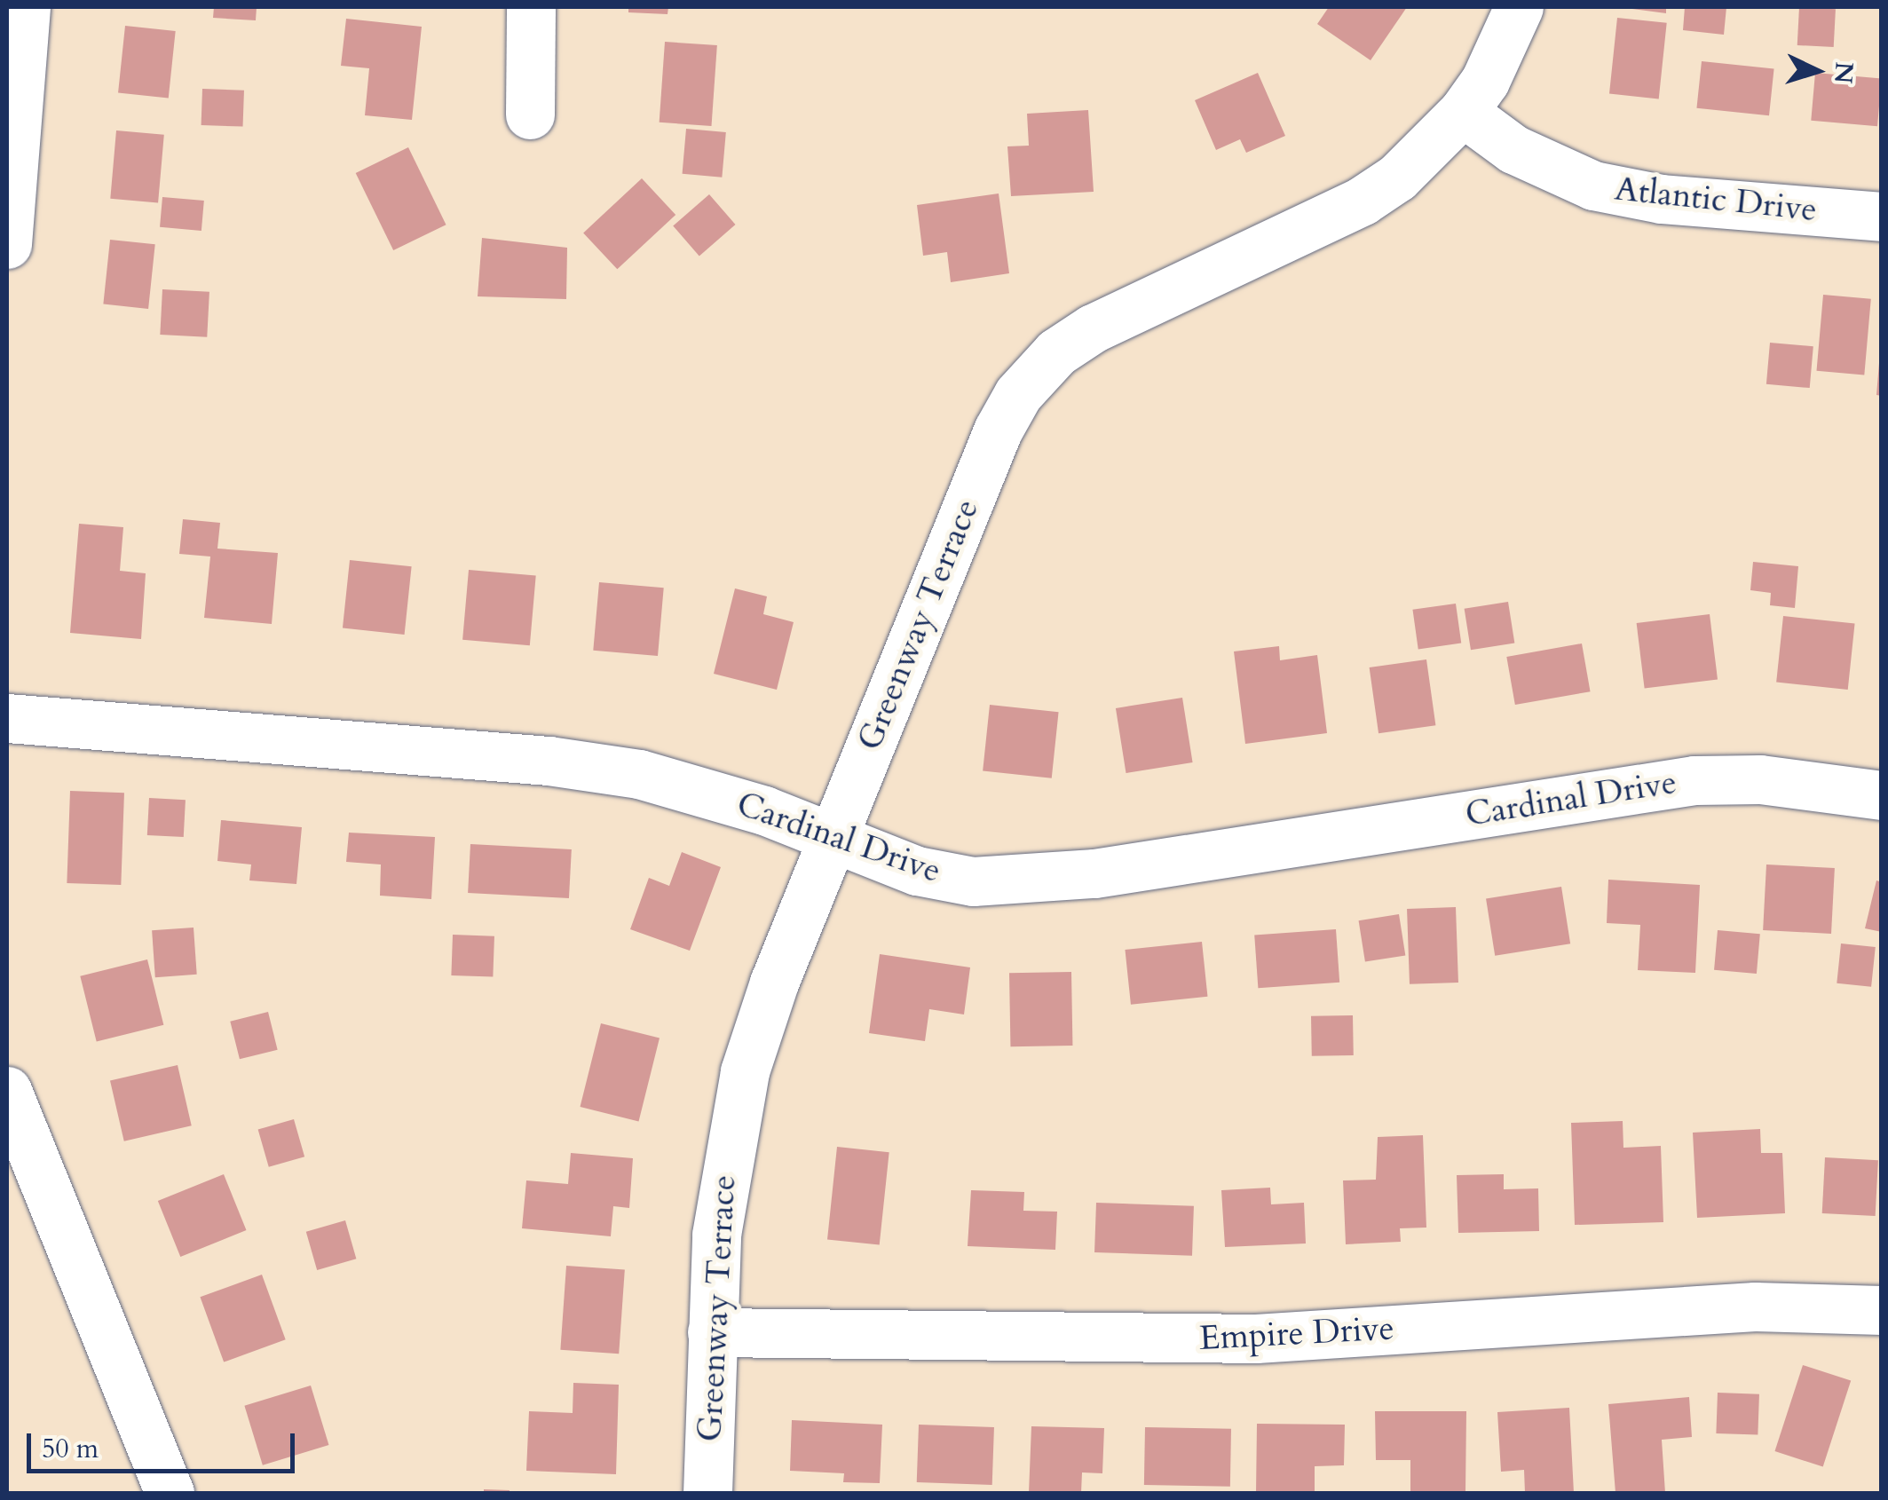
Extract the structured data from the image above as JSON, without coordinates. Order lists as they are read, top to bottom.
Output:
{
  "streets": {
    "street": [
      "Atlantic Drive",
      "Greenway Terrace",
      "Cardinal Drive",
      "Empire Drive"
    ]
  },
  "crossings": [
    ["Atlantic Drive", "Greenway Terrace"],
    ["Greenway Terrace", "Cardinal Drive"],
    ["Greenway Terrace", "Empire Drive"]
  ],
  "scale_bar": "50 m",
  "north": "right"
}
